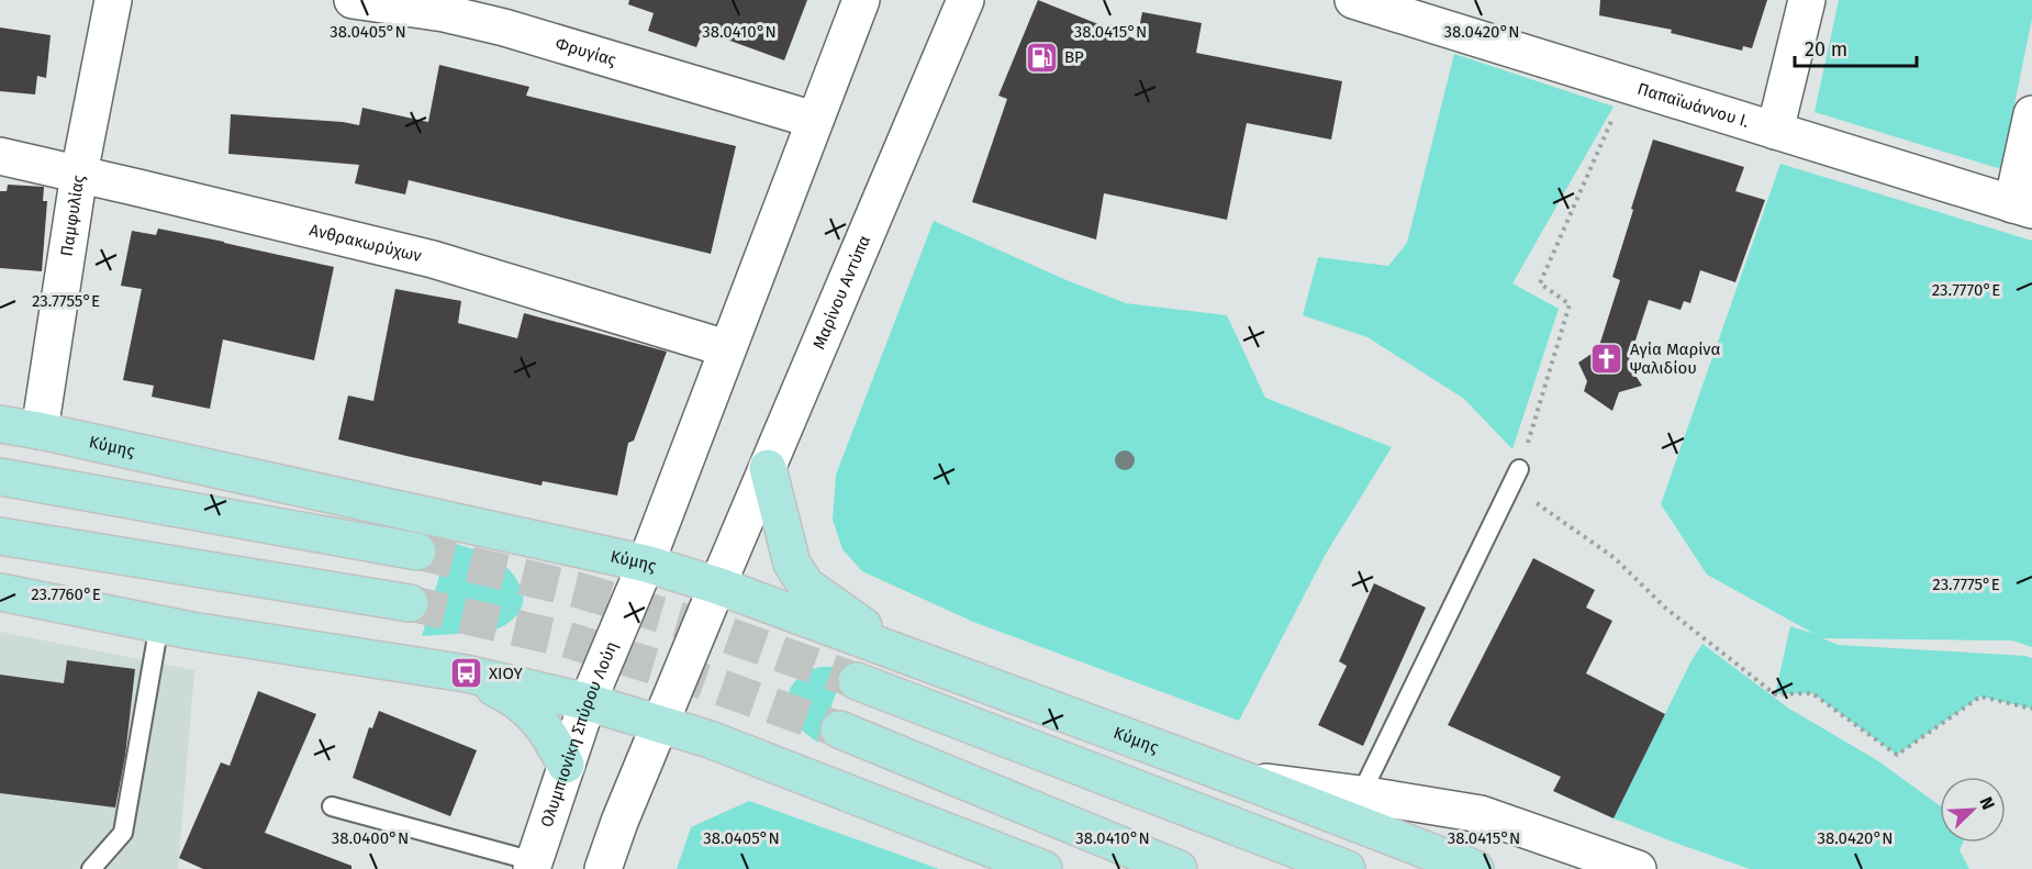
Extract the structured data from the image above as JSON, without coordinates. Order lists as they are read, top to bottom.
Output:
{
  "streets": {
    "main road": ["Κύμης"],
    "street": [
      "Φρυγίας",
      "Παπαϊωάννου Ι.",
      "Παμφυλίας",
      "Ανθρακωρύχων",
      "Μαρίνου Αντύπα",
      "Ολυμπιονίκη Σπύρου Λούη"
    ]
  },
  "crossings": [
    ["Παμφυλίας", "Ανθρακωρύχων"],
    ["Παμφυλίας", "Κύμης"],
    ["Μαρίνου Αντύπα", "Κύμης"],
    ["Κύμης", "Ολυμπιονίκη Σπύρου Λούη"]
  ],
  "places": {
    "fuel station": ["BP"],
    "church": ["Αγία Μαρίνα Ψαλιδίου"],
    "bus stop": ["ΧΙΟΥ"]
  },
  "scale_bar": "20 m",
  "north": "top right",
  "coordinates": [
    "38.0405°N",
    "38.0410°N",
    "38.0415°N",
    "38.0420°N",
    "23.7770°E",
    "23.7755°E",
    "23.7775°E",
    "23.7760°E",
    "38.0400°N"
  ]
}
